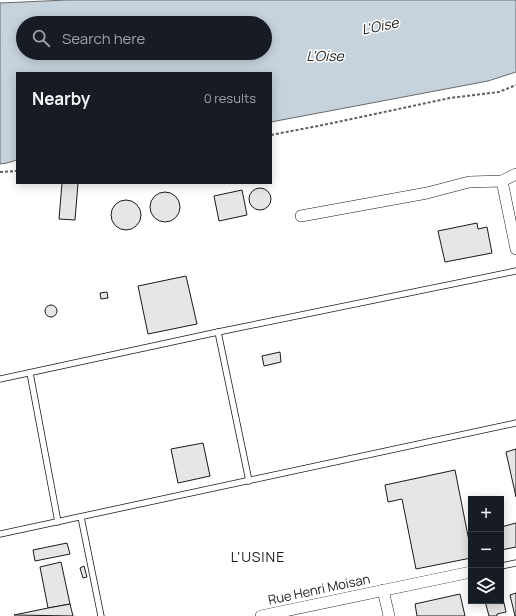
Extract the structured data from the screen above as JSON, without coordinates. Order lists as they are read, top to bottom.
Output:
{
  "streets": {
    "street": ["Rue Henri Moisan"]
  },
  "districts": ["L'USINE"],
  "water": ["L'Oise", "L’Oise"],
  "page": {
    "search": "Search here",
    "heading": ["Nearby", "0 results"],
    "map_buttons": ["+", "−"]
  }
}
